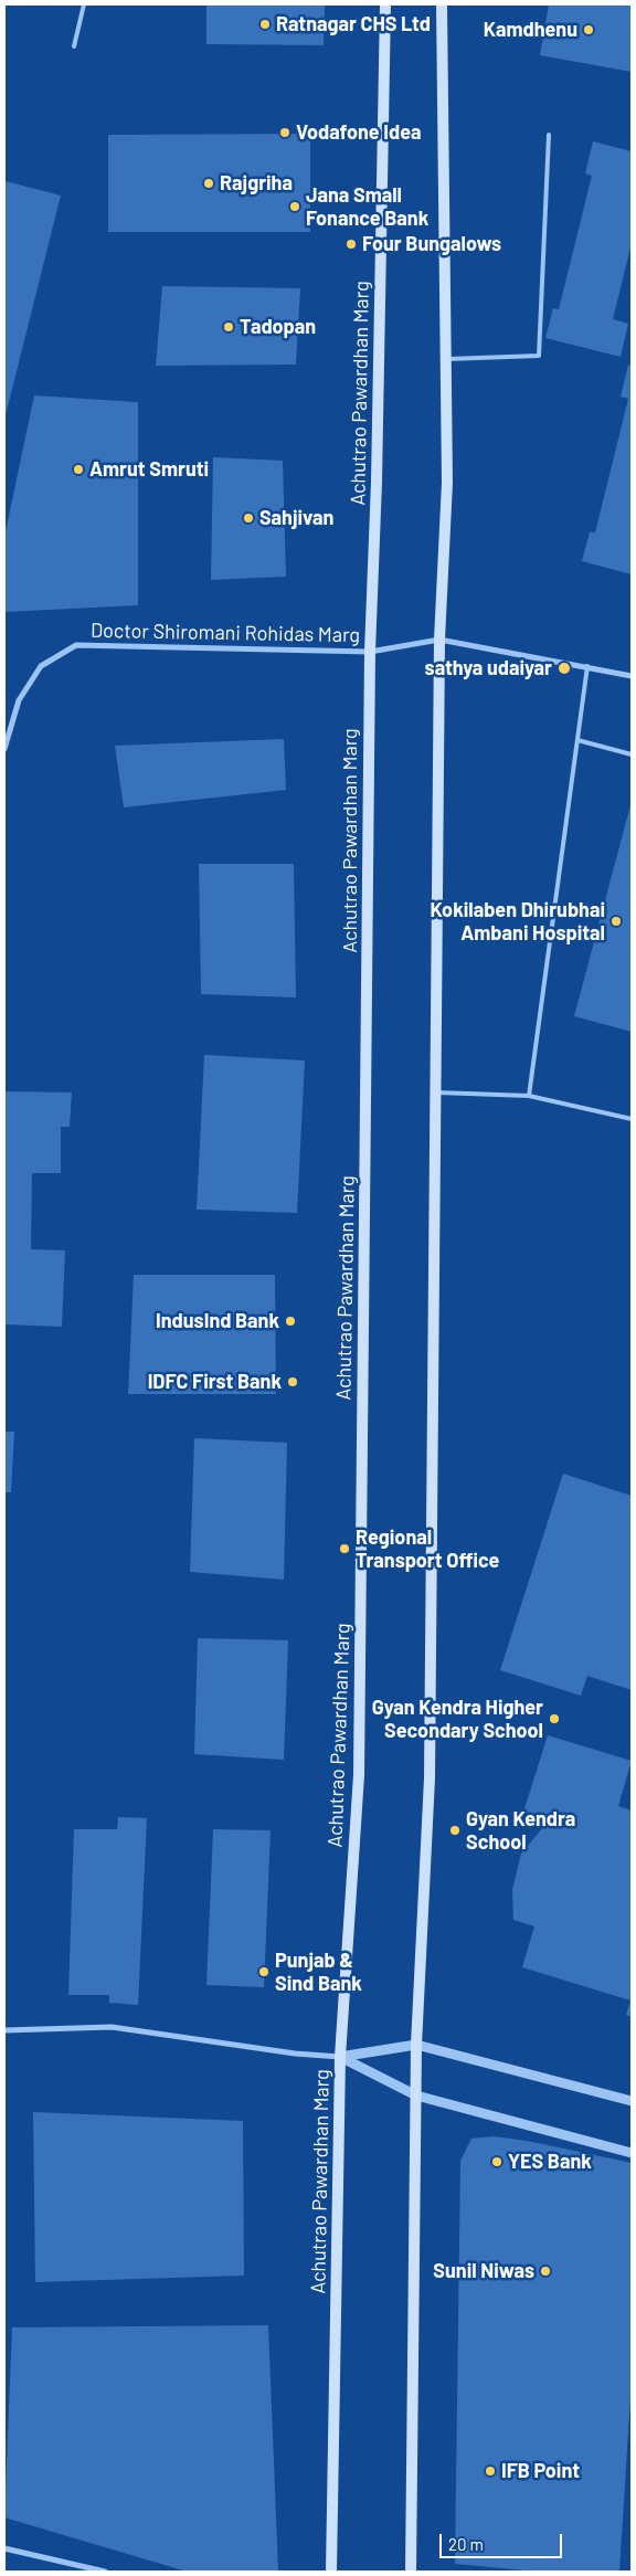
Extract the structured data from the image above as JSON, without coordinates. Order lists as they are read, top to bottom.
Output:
{
  "streets": {
    "main road": ["Achutrao Pawardhan Marg"],
    "street": ["Doctor Shiromani Rohidas Marg"]
  },
  "crossings": [
    ["Achutrao Pawardhan Marg", "Doctor Shiromani Rohidas Marg"]
  ],
  "places": [
    "Ratnagar CHS Ltd",
    "Kamdhenu",
    "Vodafone Idea",
    "Rajgriha",
    "Jana Small Fonance Bank",
    "Four Bungalows",
    "Tadopan",
    "Amrut Smruti",
    "Sahjivan",
    "sathya udaiyar",
    "Kokilaben Dhirubhai Ambani Hospital",
    "IndusInd Bank",
    "IDFC First Bank",
    "Regional Transport Office",
    "Gyan Kendra Higher Secondary School",
    "Gyan Kendra School",
    "Punjab & Sind Bank",
    "YES Bank",
    "Sunil Niwas",
    "IFB Point"
  ],
  "scale_bar": "20 m"
}
